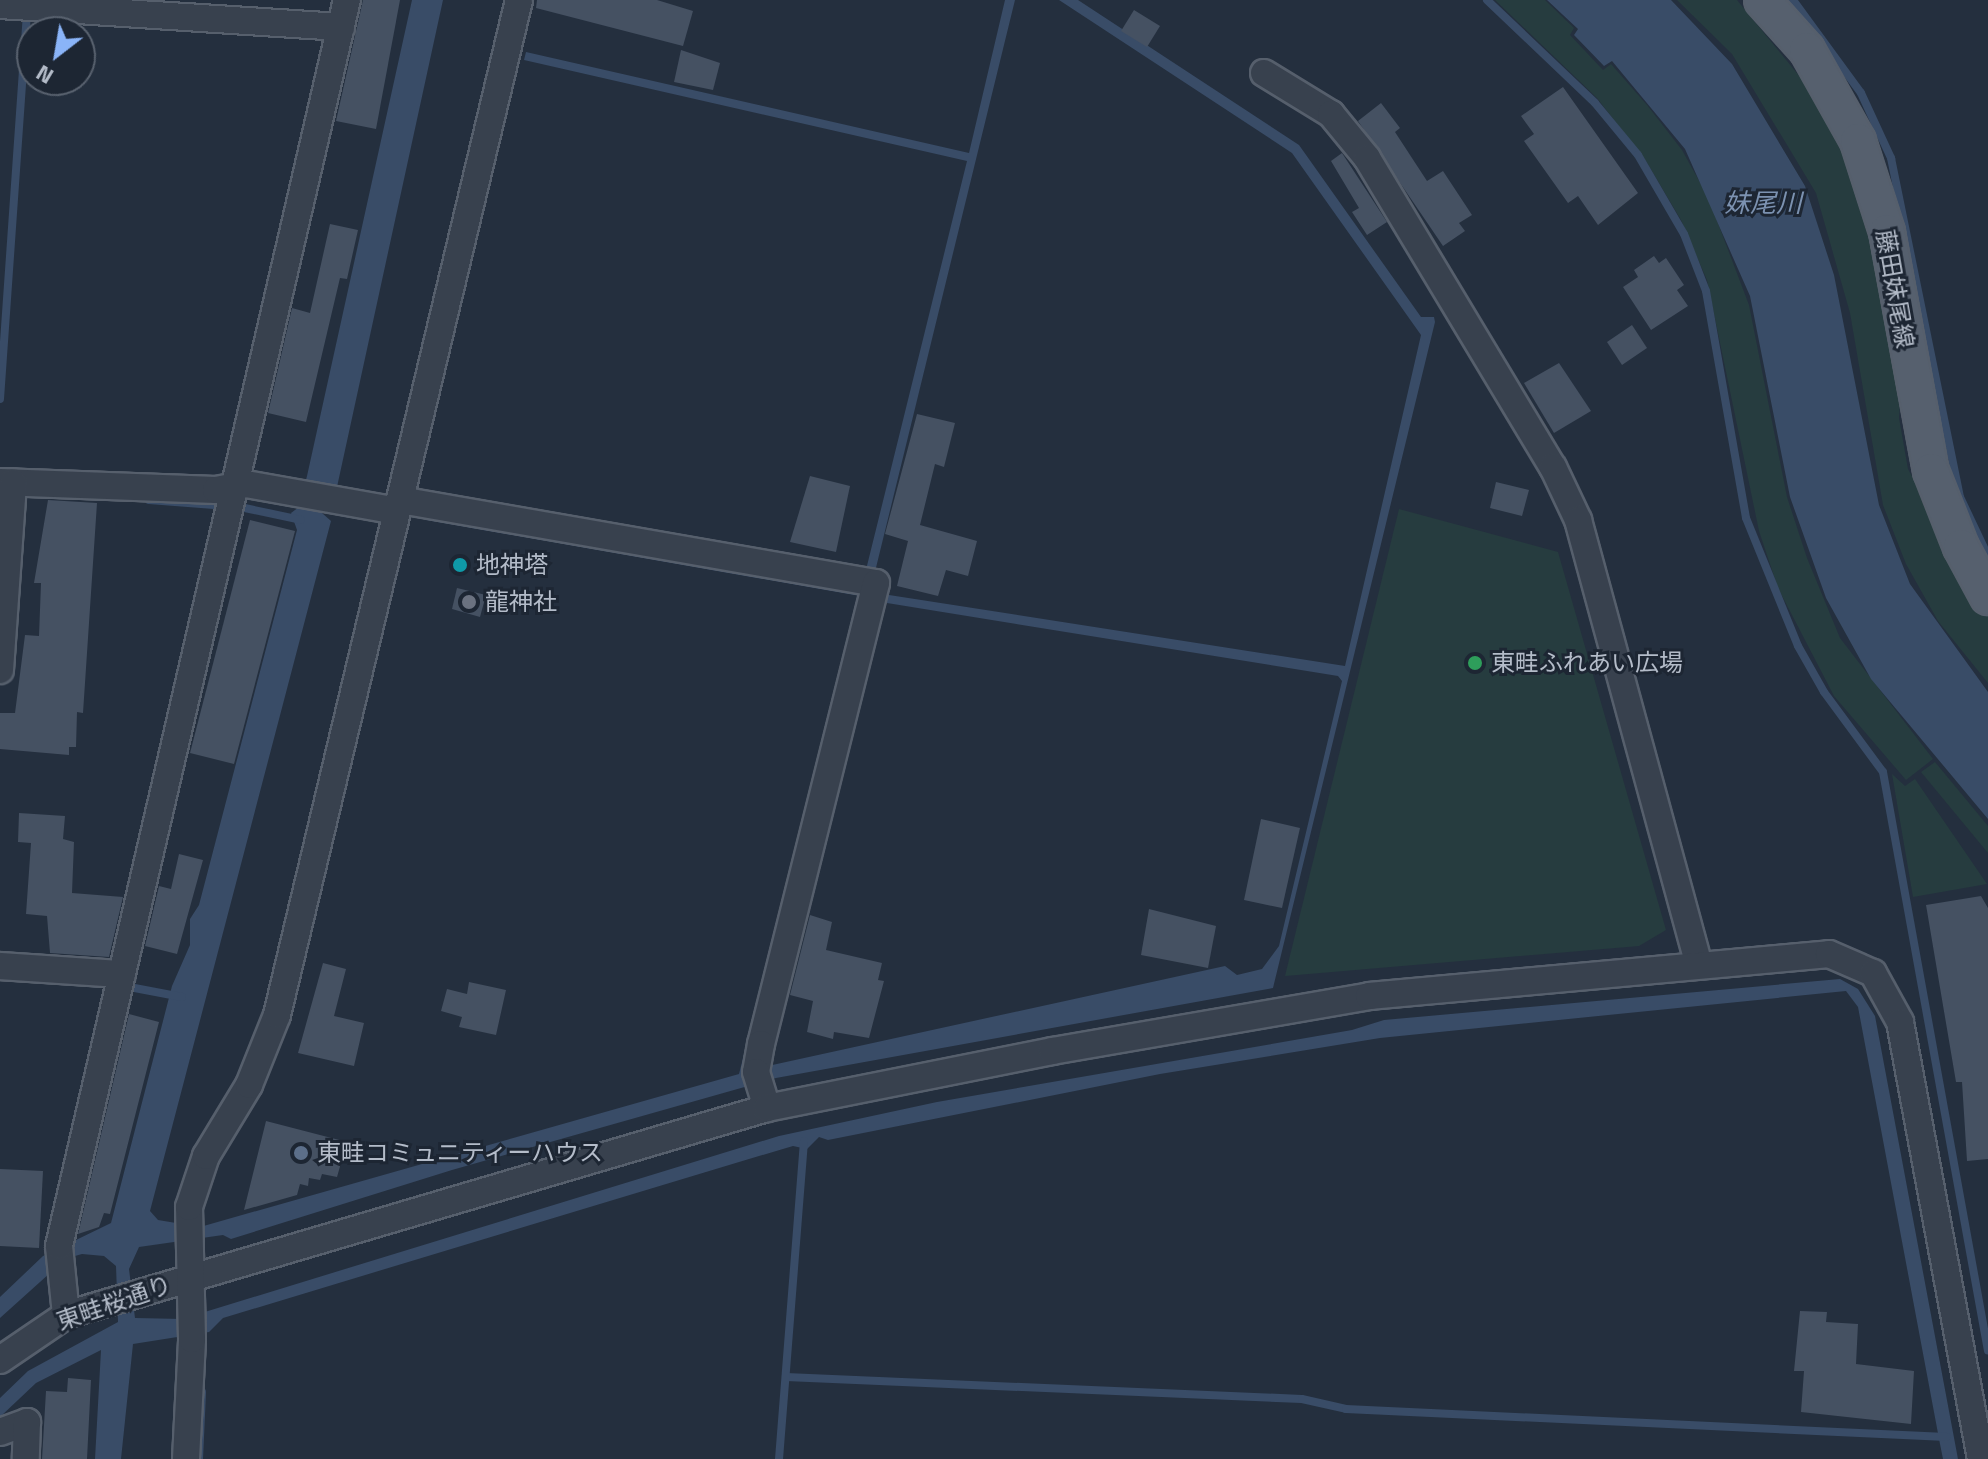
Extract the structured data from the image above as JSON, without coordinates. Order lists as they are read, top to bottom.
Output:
{
  "streets": {
    "main road": ["藤田妹尾線"],
    "street": ["東畦桜通り"]
  },
  "water": ["妹尾川"],
  "places": [
    "地神塔",
    "龍神社",
    "東畦ふれあい広場",
    "東畦コミュニティーハウス"
  ],
  "north": "bottom left"
}
